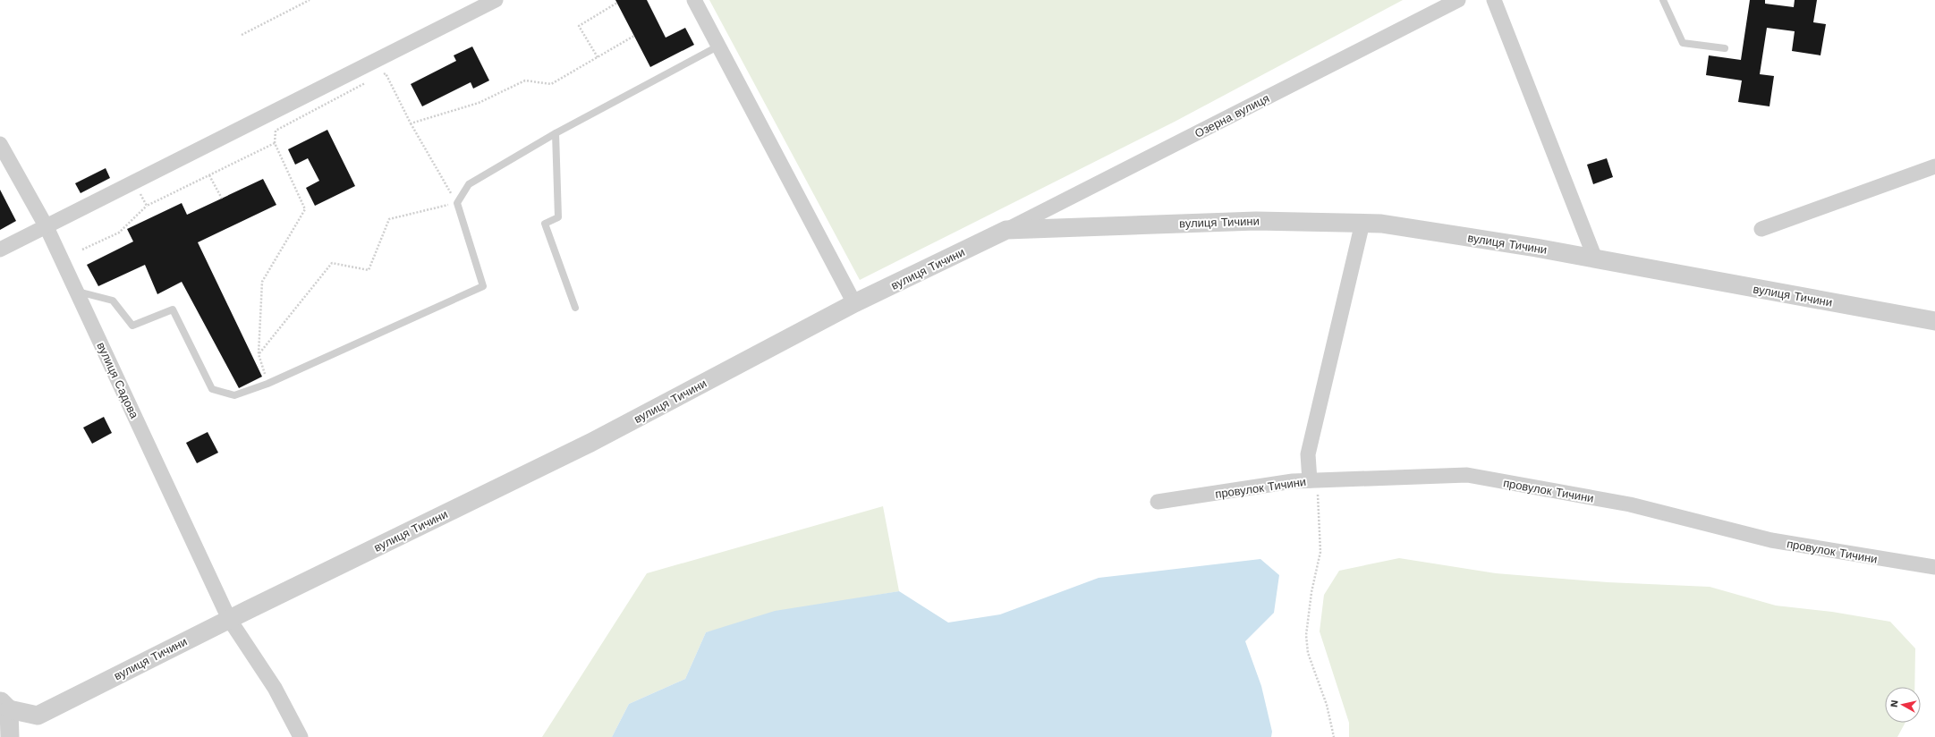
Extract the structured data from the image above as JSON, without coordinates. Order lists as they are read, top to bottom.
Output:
{
  "streets": {
    "street": [
      "Озерна вулиця",
      "вулиця Тичини",
      "вулиця Садова",
      "провулок Тичини"
    ]
  },
  "crossings": [
    ["Озерна вулиця", "вулиця Тичини"],
    ["вулиця Тичини", "вулиця Садова"]
  ],
  "north": "left"
}
